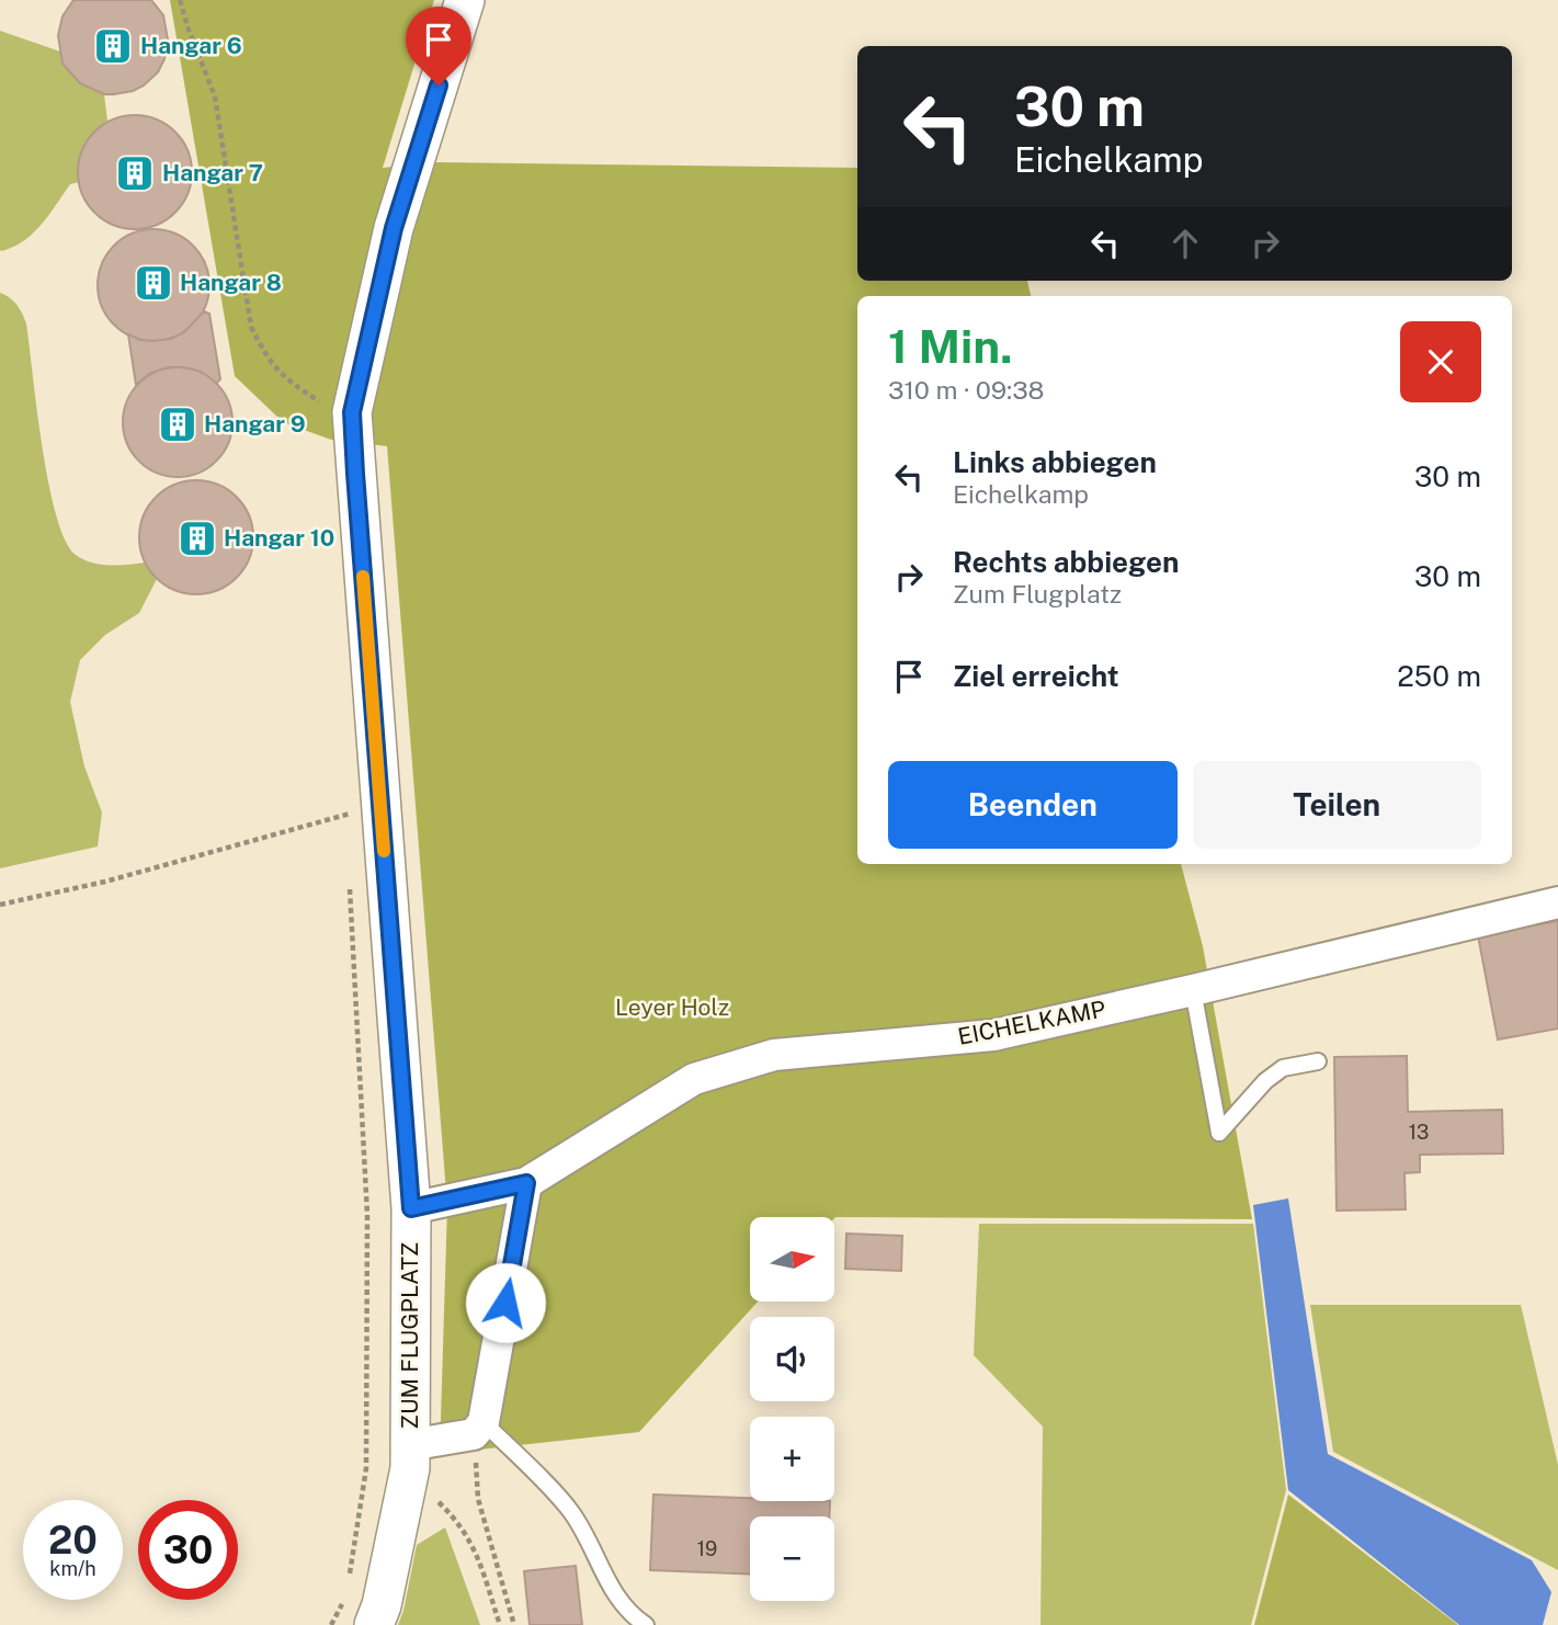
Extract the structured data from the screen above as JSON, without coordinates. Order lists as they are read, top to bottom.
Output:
{
  "streets": {
    "street": ["EICHELKAMP", "ZUM FLUGPLATZ"]
  },
  "crossings": [
    ["EICHELKAMP", "ZUM FLUGPLATZ"]
  ],
  "parks": ["Leyer Holz"],
  "places": {
    "building": [
      "Hangar 6",
      "Hangar 7",
      "Hangar 8",
      "Hangar 9",
      "Hangar 10"
    ]
  },
  "house_numbers": ["13", "19"],
  "north": "right",
  "page": {
    "turn": ["30 m", "Eichelkamp"],
    "heading": ["1 Min.", "310 m · 09:38"],
    "list": [
      {
        "name": "Links abbiegen",
        "note": "Eichelkamp",
        "value": "30 m"
      },
      {
        "name": "Rechts abbiegen",
        "note": "Zum Flugplatz",
        "value": "30 m"
      },
      {
        "name": "Ziel erreicht",
        "value": "250 m"
      }
    ],
    "buttons": ["Beenden", "Teilen"],
    "map_buttons": ["+", "−"],
    "speed": "20 km/h",
    "limit": "30"
  }
}
